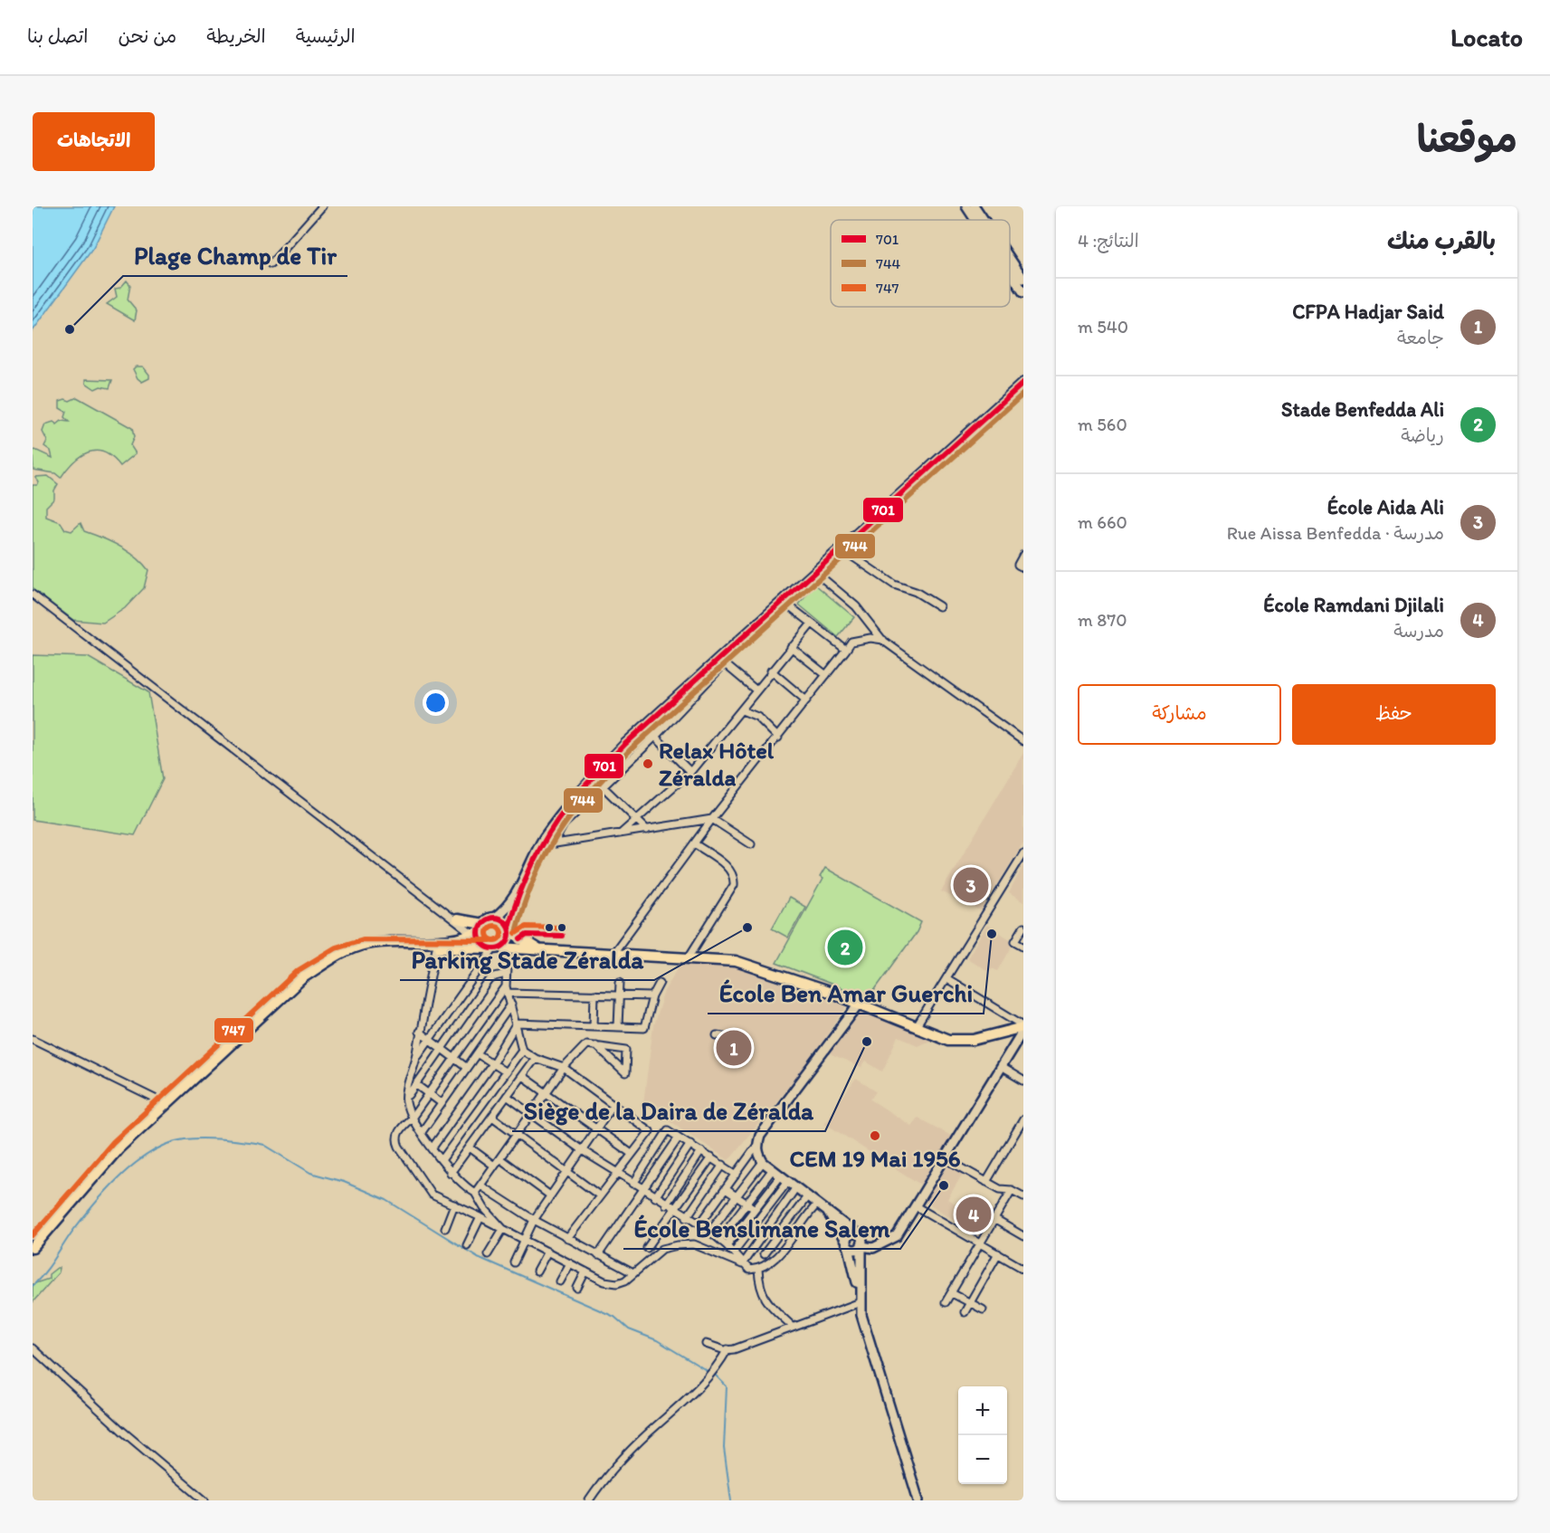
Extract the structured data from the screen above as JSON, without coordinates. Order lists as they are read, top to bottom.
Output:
{
  "places": [
    "Plage Champ de Tir",
    "Relax Hôtel Zéralda",
    "Parking Stade Zéralda",
    "École Ben Amar Guerchi",
    "Siège de la Daira de Zéralda",
    "CEM 19 Mai 1956",
    "École Benslimane Salem"
  ],
  "lines": ["transit line 701", "transit line 744", "transit line 747"],
  "legend": ["701", "744", "747"],
  "page": {
    "header": "Locato",
    "nav": [
      "الرئيسية",
      "الخريطة",
      "من نحن",
      "اتصل بنا"
    ],
    "title": "موقعنا",
    "buttons": [
      "الاتجاهات",
      ["حفظ", "مشاركة"]
    ],
    "heading": ["بالقرب منك", "النتائج: 4"],
    "list": [
      {
        "mark": "1",
        "name": "CFPA Hadjar Said",
        "note": "جامعة",
        "value": "540 m"
      },
      {
        "mark": "2",
        "name": "Stade Benfedda Ali",
        "note": "رياضة",
        "value": "560 m"
      },
      {
        "mark": "3",
        "name": "École Aida Ali",
        "note": "مدرسة · Rue Aissa Benfedda",
        "value": "660 m"
      },
      {
        "mark": "4",
        "name": "École Ramdani Djilali",
        "note": "مدرسة",
        "value": "870 m"
      }
    ],
    "pins": [
      "3",
      "2",
      "1",
      "4"
    ],
    "map_buttons": ["+", "−"]
  }
}
